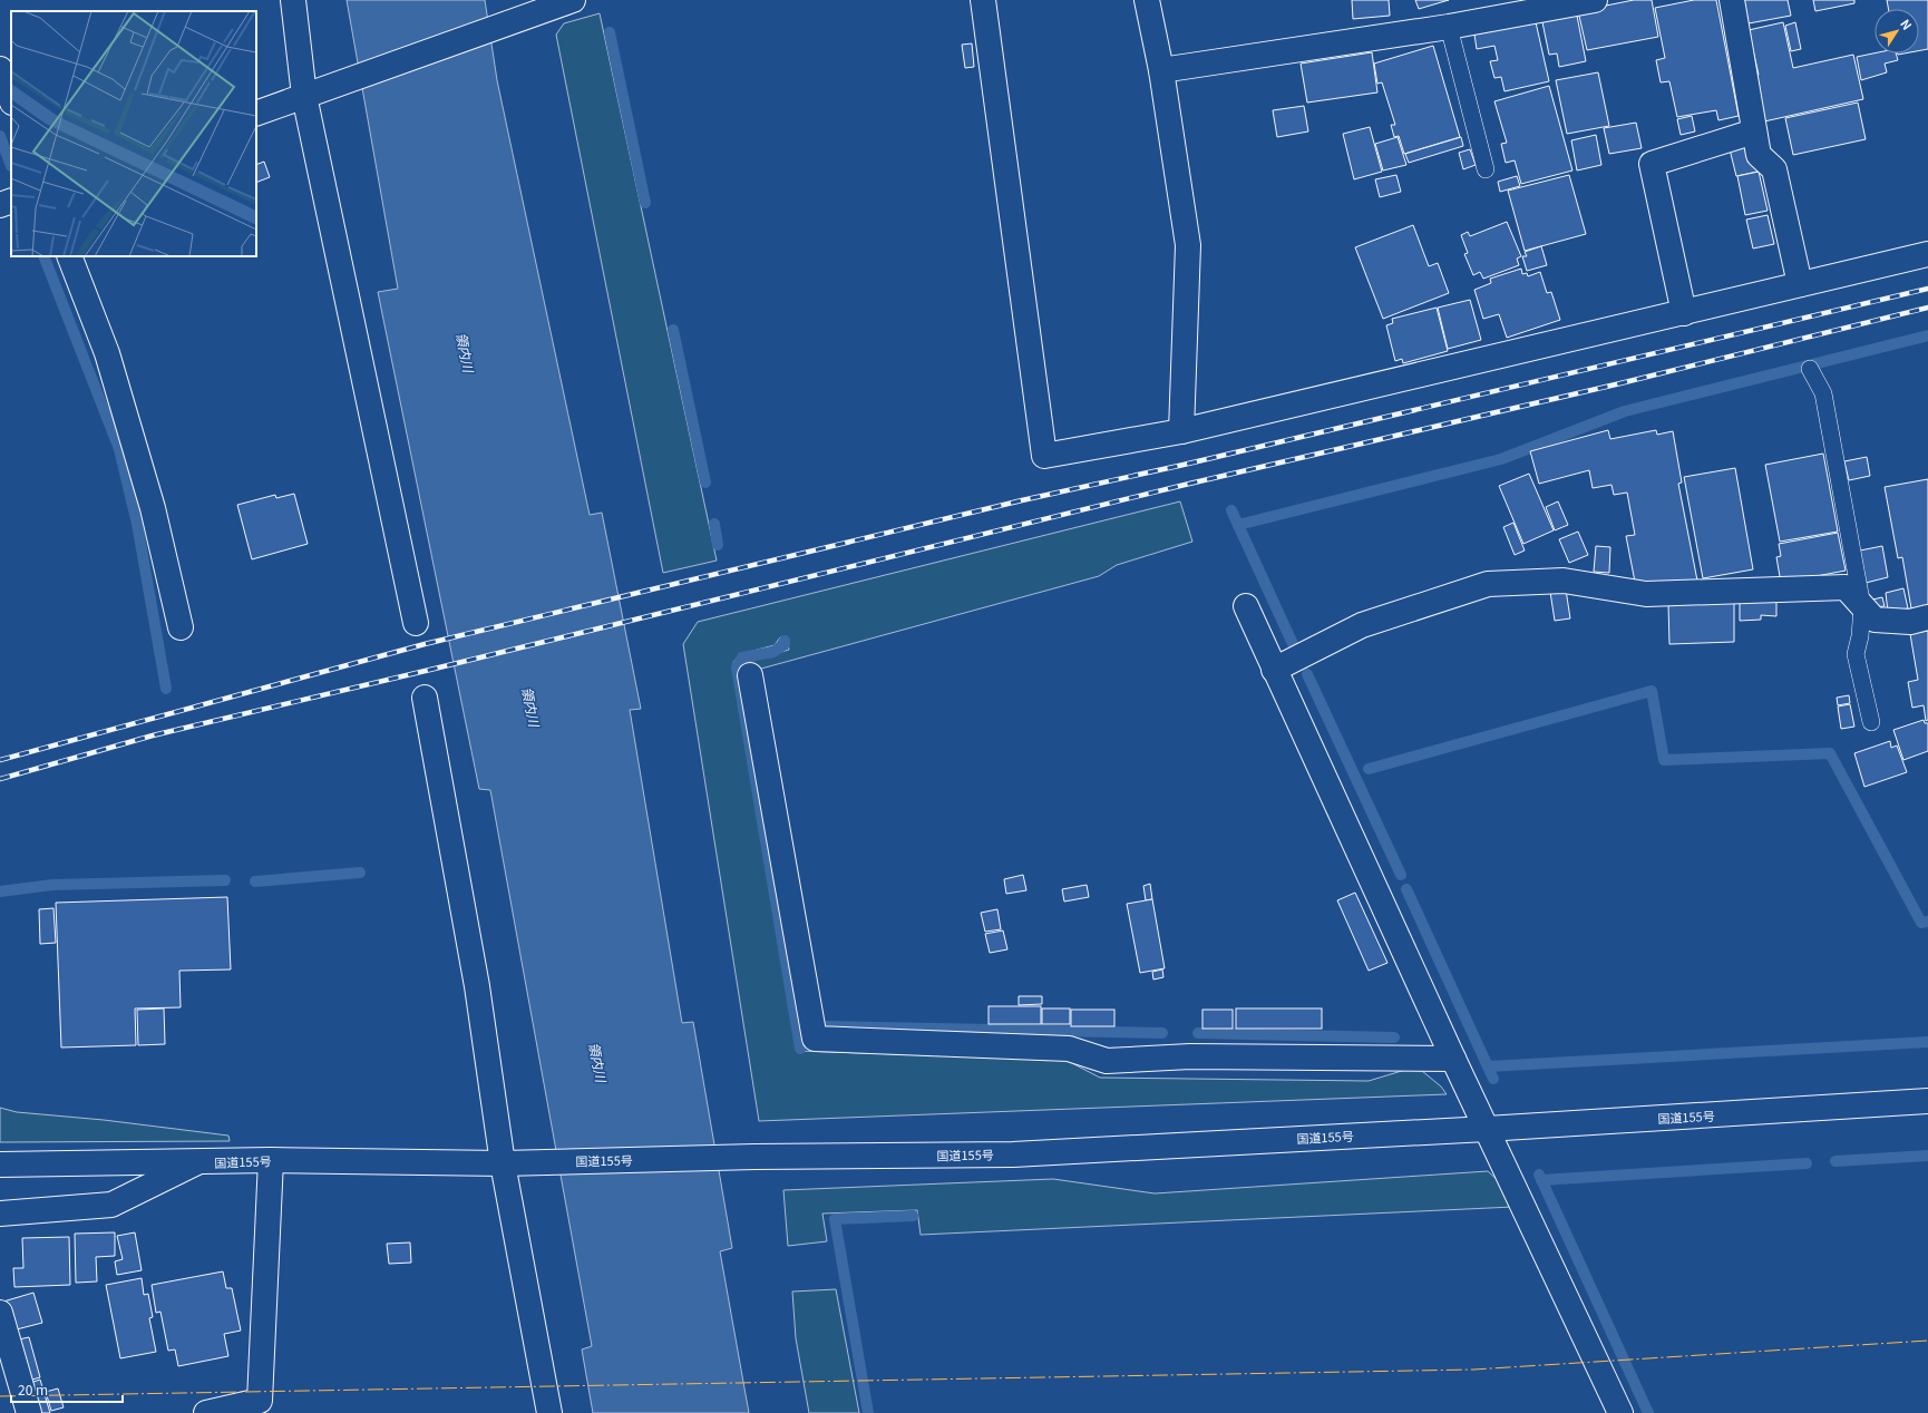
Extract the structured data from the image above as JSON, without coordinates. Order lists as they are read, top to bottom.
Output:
{
  "streets": {
    "main road": ["国道155号"]
  },
  "water": ["領内川"],
  "scale_bar": "20 m",
  "north": "top right"
}
